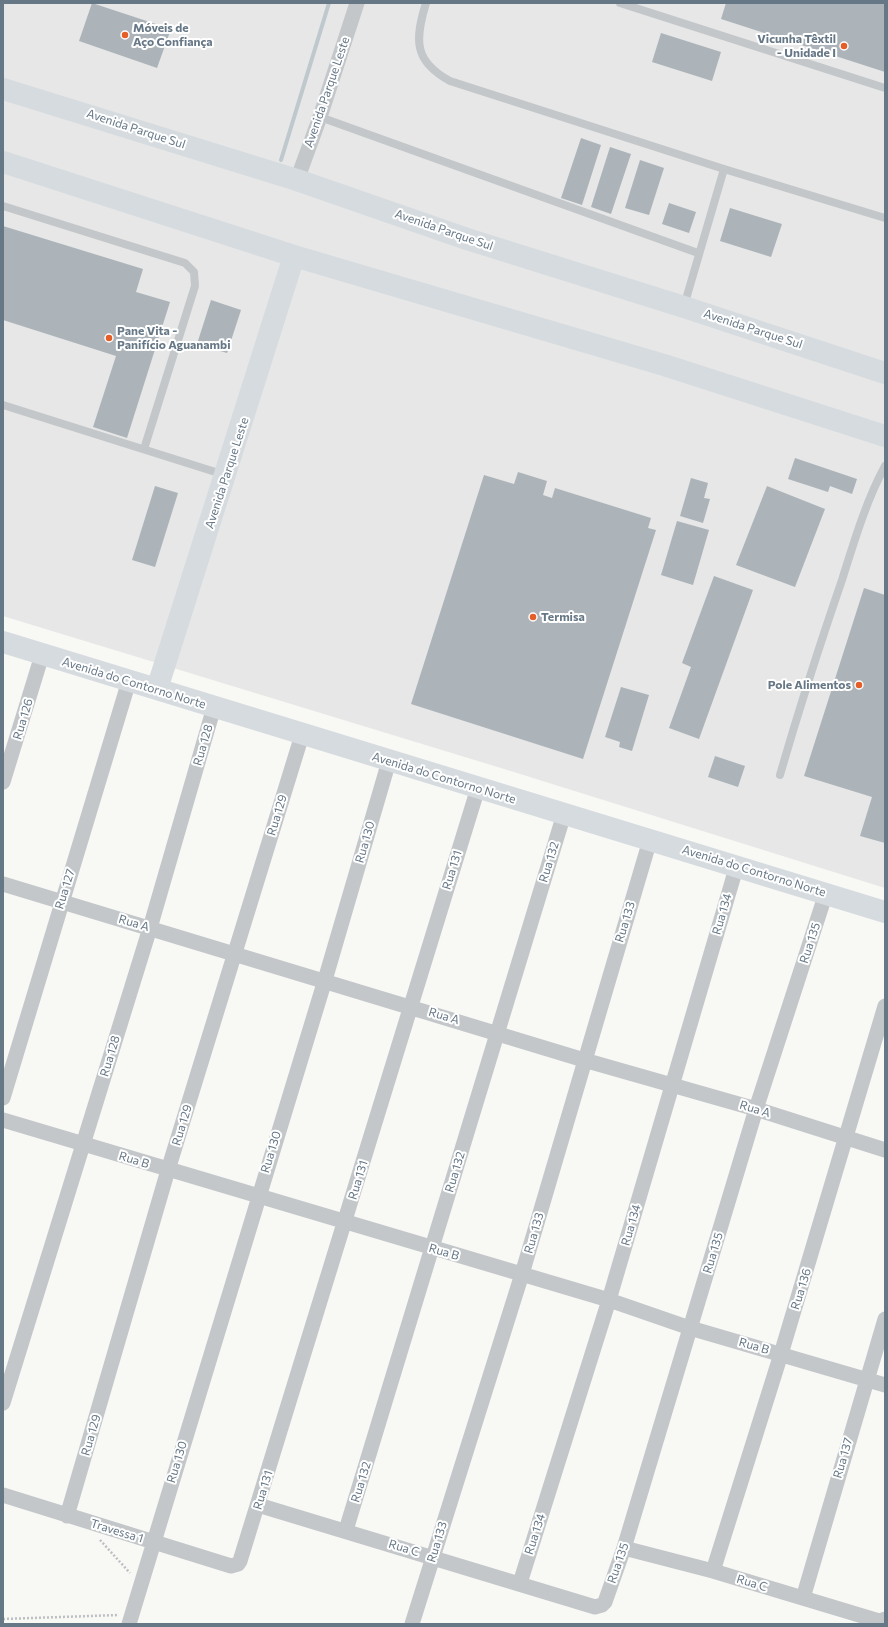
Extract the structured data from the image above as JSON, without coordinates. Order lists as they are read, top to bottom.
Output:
{
  "streets": {
    "street": [
      "Avenida Parque Leste",
      "Avenida Parque Sul",
      "Avenida do Contorno Norte",
      "Rua 126",
      "Rua 128",
      "Rua 129",
      "Rua 130",
      "Rua 132",
      "Rua 131",
      "Rua 127",
      "Rua 134",
      "Rua 133",
      "Rua A",
      "Rua 135",
      "Rua B",
      "Rua 136",
      "Rua 137",
      "Travessa 1",
      "Rua C"
    ]
  },
  "crossings": [
    ["Avenida Parque Leste", "Avenida Parque Sul"],
    ["Avenida Parque Leste", "Avenida do Contorno Norte"],
    ["Avenida do Contorno Norte", "Rua 126"],
    ["Avenida do Contorno Norte", "Rua 128"],
    ["Avenida do Contorno Norte", "Rua 129"],
    ["Avenida do Contorno Norte", "Rua 130"],
    ["Avenida do Contorno Norte", "Rua 132"],
    ["Avenida do Contorno Norte", "Rua 131"],
    ["Avenida do Contorno Norte", "Rua 127"],
    ["Avenida do Contorno Norte", "Rua 134"],
    ["Avenida do Contorno Norte", "Rua 133"],
    ["Avenida do Contorno Norte", "Rua 135"],
    ["Rua 128", "Rua A"],
    ["Rua 128", "Rua B"],
    ["Rua 129", "Rua A"],
    ["Rua 129", "Rua B"],
    ["Rua 129", "Travessa 1"],
    ["Rua 130", "Rua A"],
    ["Rua 130", "Rua B"],
    ["Rua 130", "Travessa 1"],
    ["Rua 132", "Rua A"],
    ["Rua 132", "Rua B"],
    ["Rua 132", "Rua C"],
    ["Rua 131", "Rua A"],
    ["Rua 131", "Rua B"],
    ["Rua 131", "Travessa 1"],
    ["Rua 131", "Rua C"],
    ["Rua 127", "Rua A"],
    ["Rua 134", "Rua A"],
    ["Rua 134", "Rua B"],
    ["Rua 134", "Rua C"],
    ["Rua 133", "Rua A"],
    ["Rua 133", "Rua B"],
    ["Rua 133", "Rua C"],
    ["Rua A", "Rua 135"],
    ["Rua A", "Rua 136"],
    ["Rua 135", "Rua B"],
    ["Rua 135", "Rua C"],
    ["Rua B", "Rua 136"],
    ["Rua B", "Rua 137"],
    ["Rua 136", "Rua C"],
    ["Rua 137", "Rua C"]
  ],
  "places": [
    "Móveis de Aço Confiança",
    "Vicunha Têxtil - Unidade I",
    "Pane Vita - Panifício Aguanambi",
    "Termisa",
    "Pole Alimentos"
  ]
}
